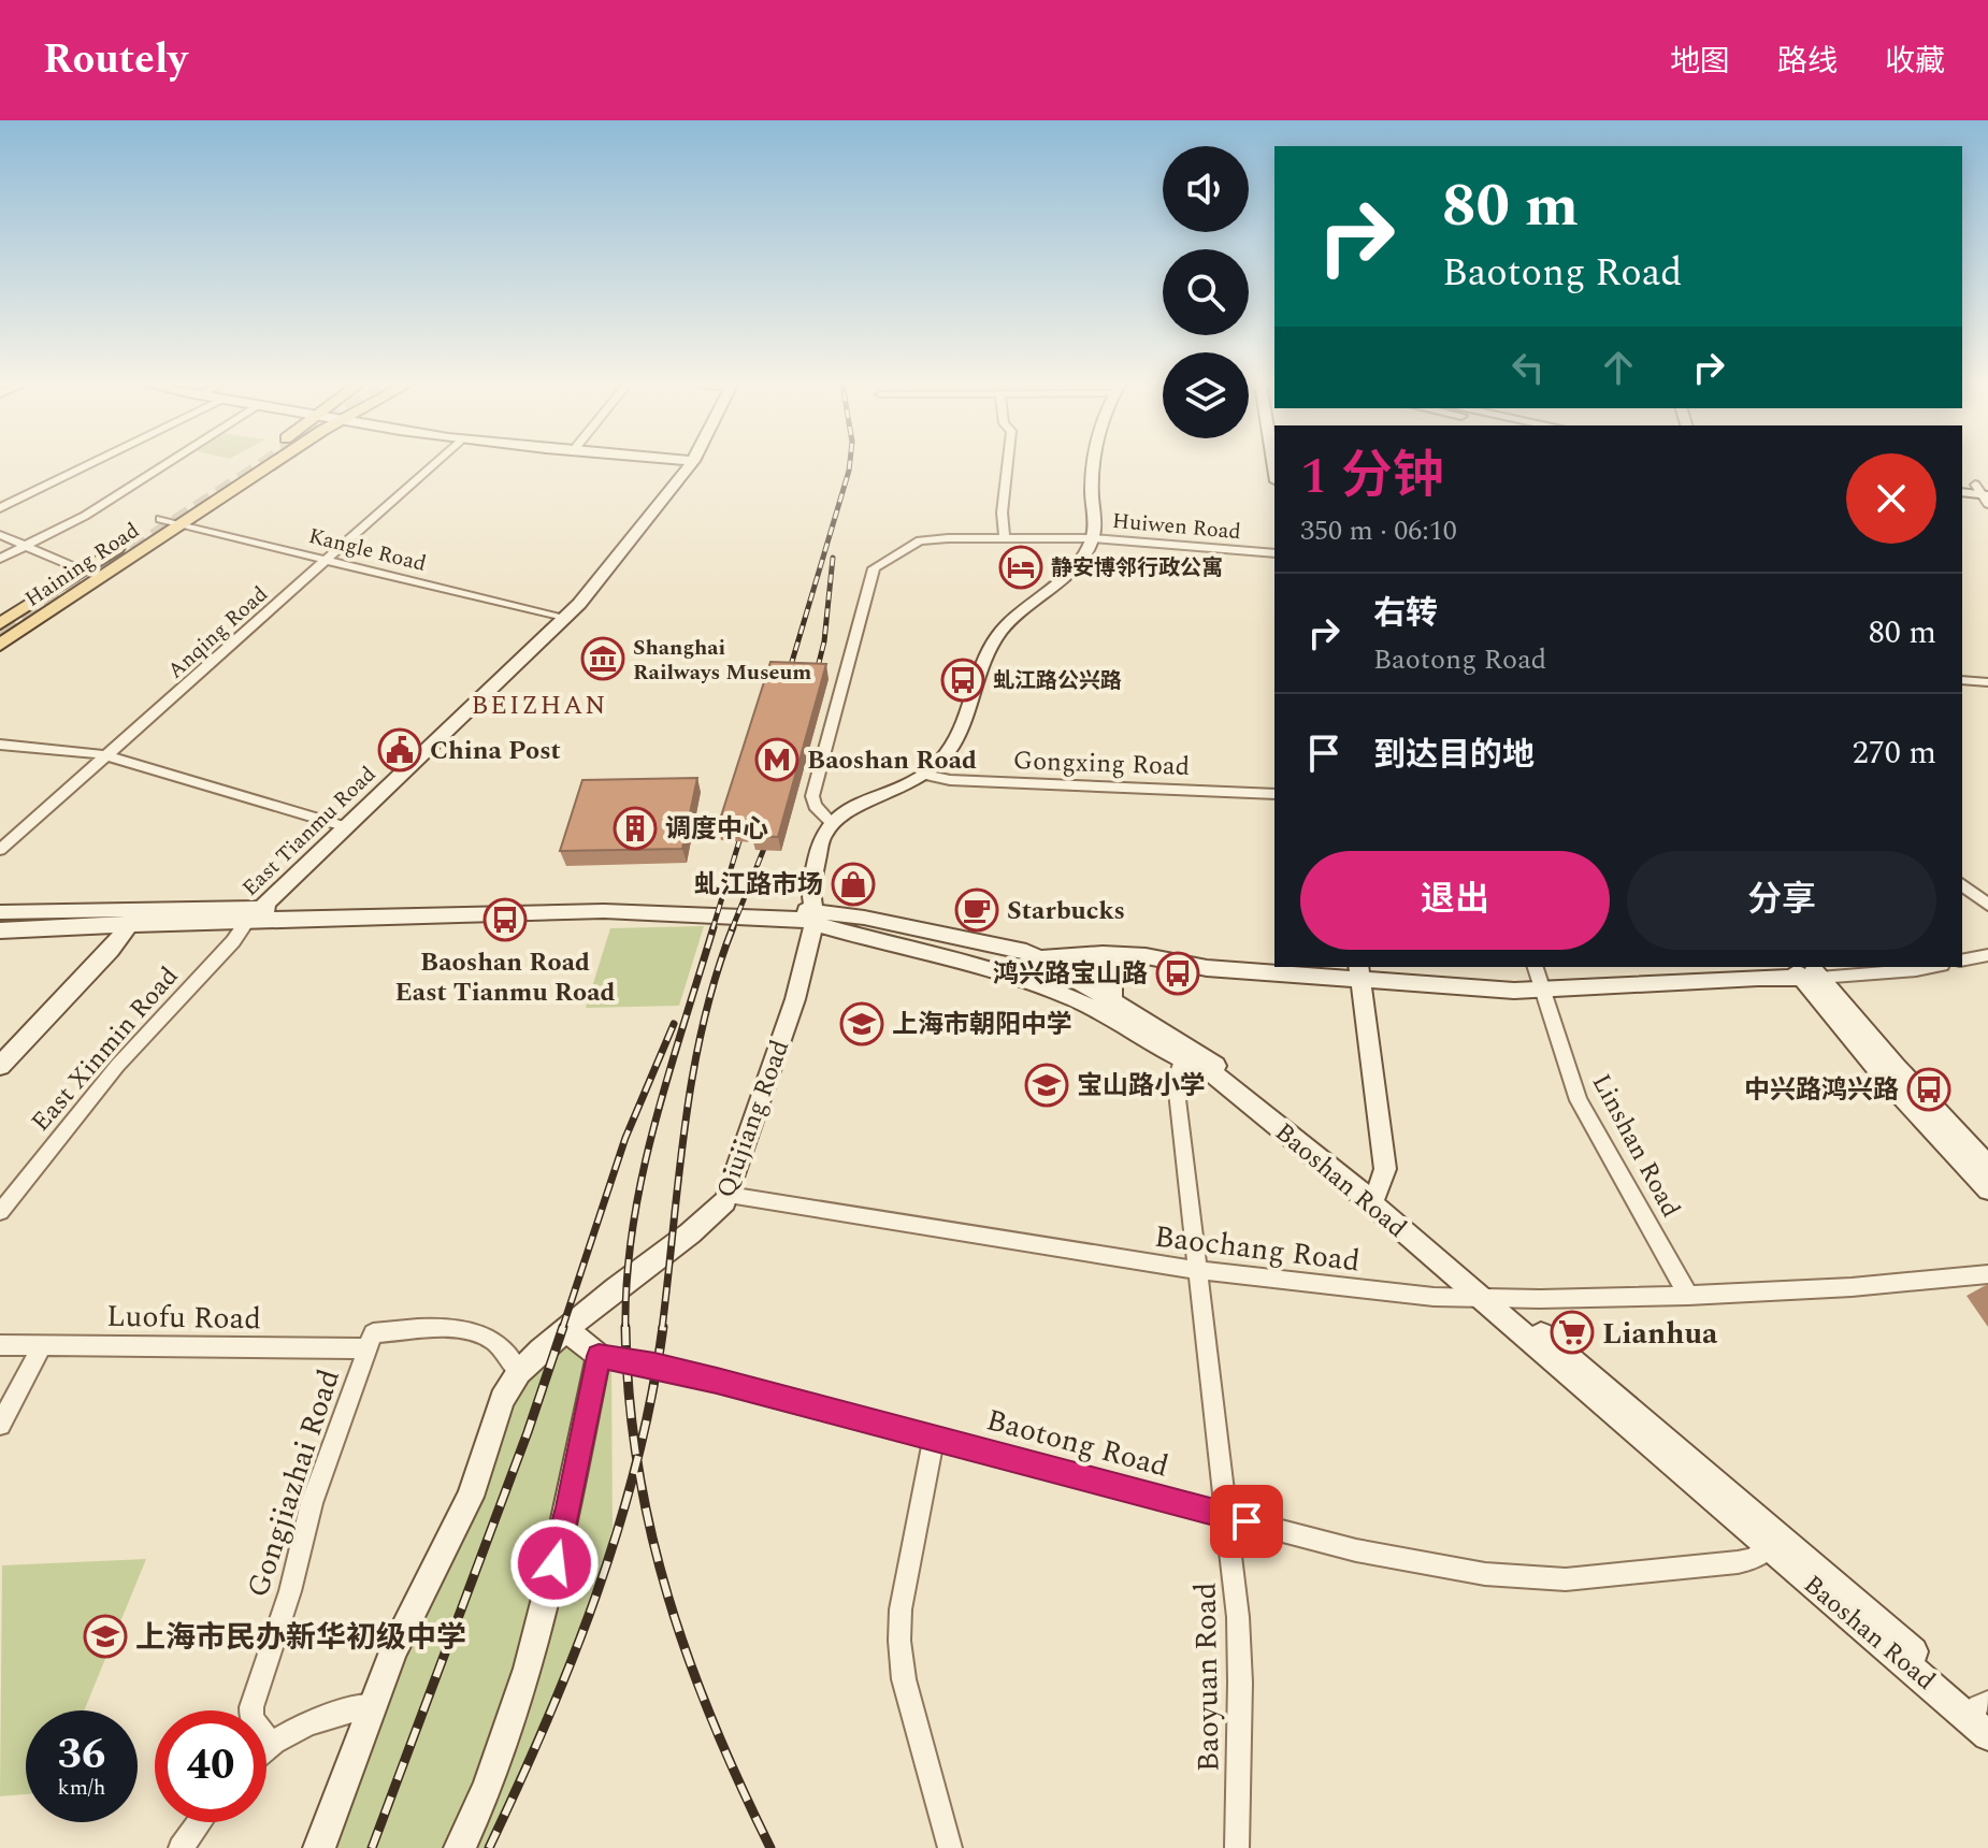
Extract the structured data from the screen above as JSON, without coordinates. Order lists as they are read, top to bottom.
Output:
{
  "streets": {
    "main road": ["Haining Road"],
    "street": [
      "Huiwen Road",
      "Kangle Road",
      "Anqing Road",
      "Gongxing Road",
      "East Tianmu Road",
      "East Xinmin Road",
      "Qiujiang Road",
      "Linshan Road",
      "Baoshan Road",
      "Baochang Road",
      "Luofu Road",
      "Baotong Road",
      "Gongjiazhai Road",
      "Baoyuan Road"
    ]
  },
  "crossings": [
    ["Huiwen Road", "Qiujiang Road"],
    ["Kangle Road", "Haining Road"],
    ["Kangle Road", "Anqing Road"],
    ["Kangle Road", "East Tianmu Road"],
    ["East Tianmu Road", "East Xinmin Road"],
    ["East Tianmu Road", "Baoshan Road"],
    ["East Xinmin Road", "Baoshan Road"],
    ["Qiujiang Road", "Baoshan Road"],
    ["Qiujiang Road", "Baochang Road"],
    ["Qiujiang Road", "Luofu Road"],
    ["Qiujiang Road", "Baotong Road"],
    ["Linshan Road", "Baochang Road"],
    ["Baoshan Road", "Baochang Road"],
    ["Baoshan Road", "Baotong Road"],
    ["Baoshan Road", "Baoyuan Road"],
    ["Baochang Road", "Baoyuan Road"],
    ["Luofu Road", "Gongjiazhai Road"],
    ["Baotong Road", "Baoyuan Road"]
  ],
  "districts": ["BEIZHAN"],
  "places": {
    "hotel": ["静安博邻行政公寓"],
    "museum": ["Shanghai Railways Museum"],
    "bus stop": [
      "虬江路公兴路",
      "Baoshan Road East Tianmu Road",
      "鸿兴路宝山路",
      "中兴路鸿兴路"
    ],
    "public building": ["China Post"],
    "metro station": ["Baoshan Road"],
    "building": ["调度中心"],
    "shop": ["虬江路市场"],
    "cafe": ["Starbucks"],
    "school or university": ["上海市朝阳中学", "宝山路小学", "上海市民办新华初级中学"],
    "supermarket": ["Lianhua"]
  },
  "page": {
    "header": "Routely",
    "nav": ["地图", "路线", "收藏"],
    "turn": ["80 m", "Baotong Road"],
    "heading": ["1 分钟", "350 m · 06:10"],
    "list": [
      {
        "name": "右转",
        "note": "Baotong Road",
        "value": "80 m"
      },
      {
        "name": "到达目的地",
        "value": "270 m"
      }
    ],
    "buttons": ["退出", "分享"],
    "speed": "36 km/h",
    "limit": "40"
  }
}
